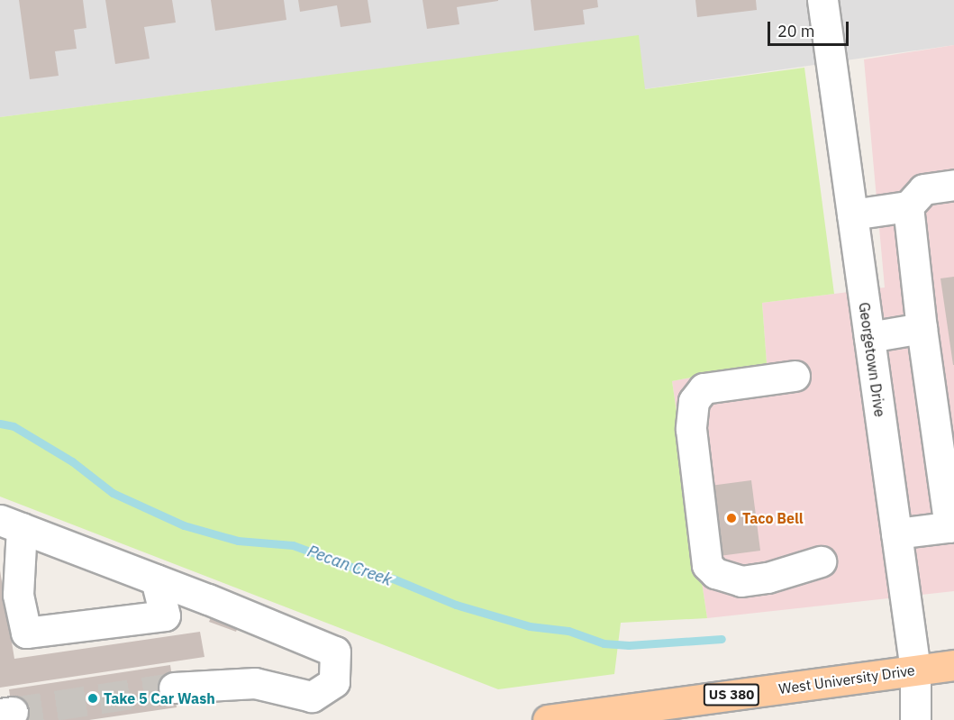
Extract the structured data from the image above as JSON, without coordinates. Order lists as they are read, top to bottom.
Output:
{
  "streets": {
    "main road": ["West University Drive", "US 380"],
    "street": ["Georgetown Drive"]
  },
  "crossings": [
    ["Georgetown Drive", "West University Drive"]
  ],
  "water": ["Pecan Creek"],
  "places": ["Taco Bell", "Take 5 Car Wash"],
  "scale_bar": "20 m"
}
